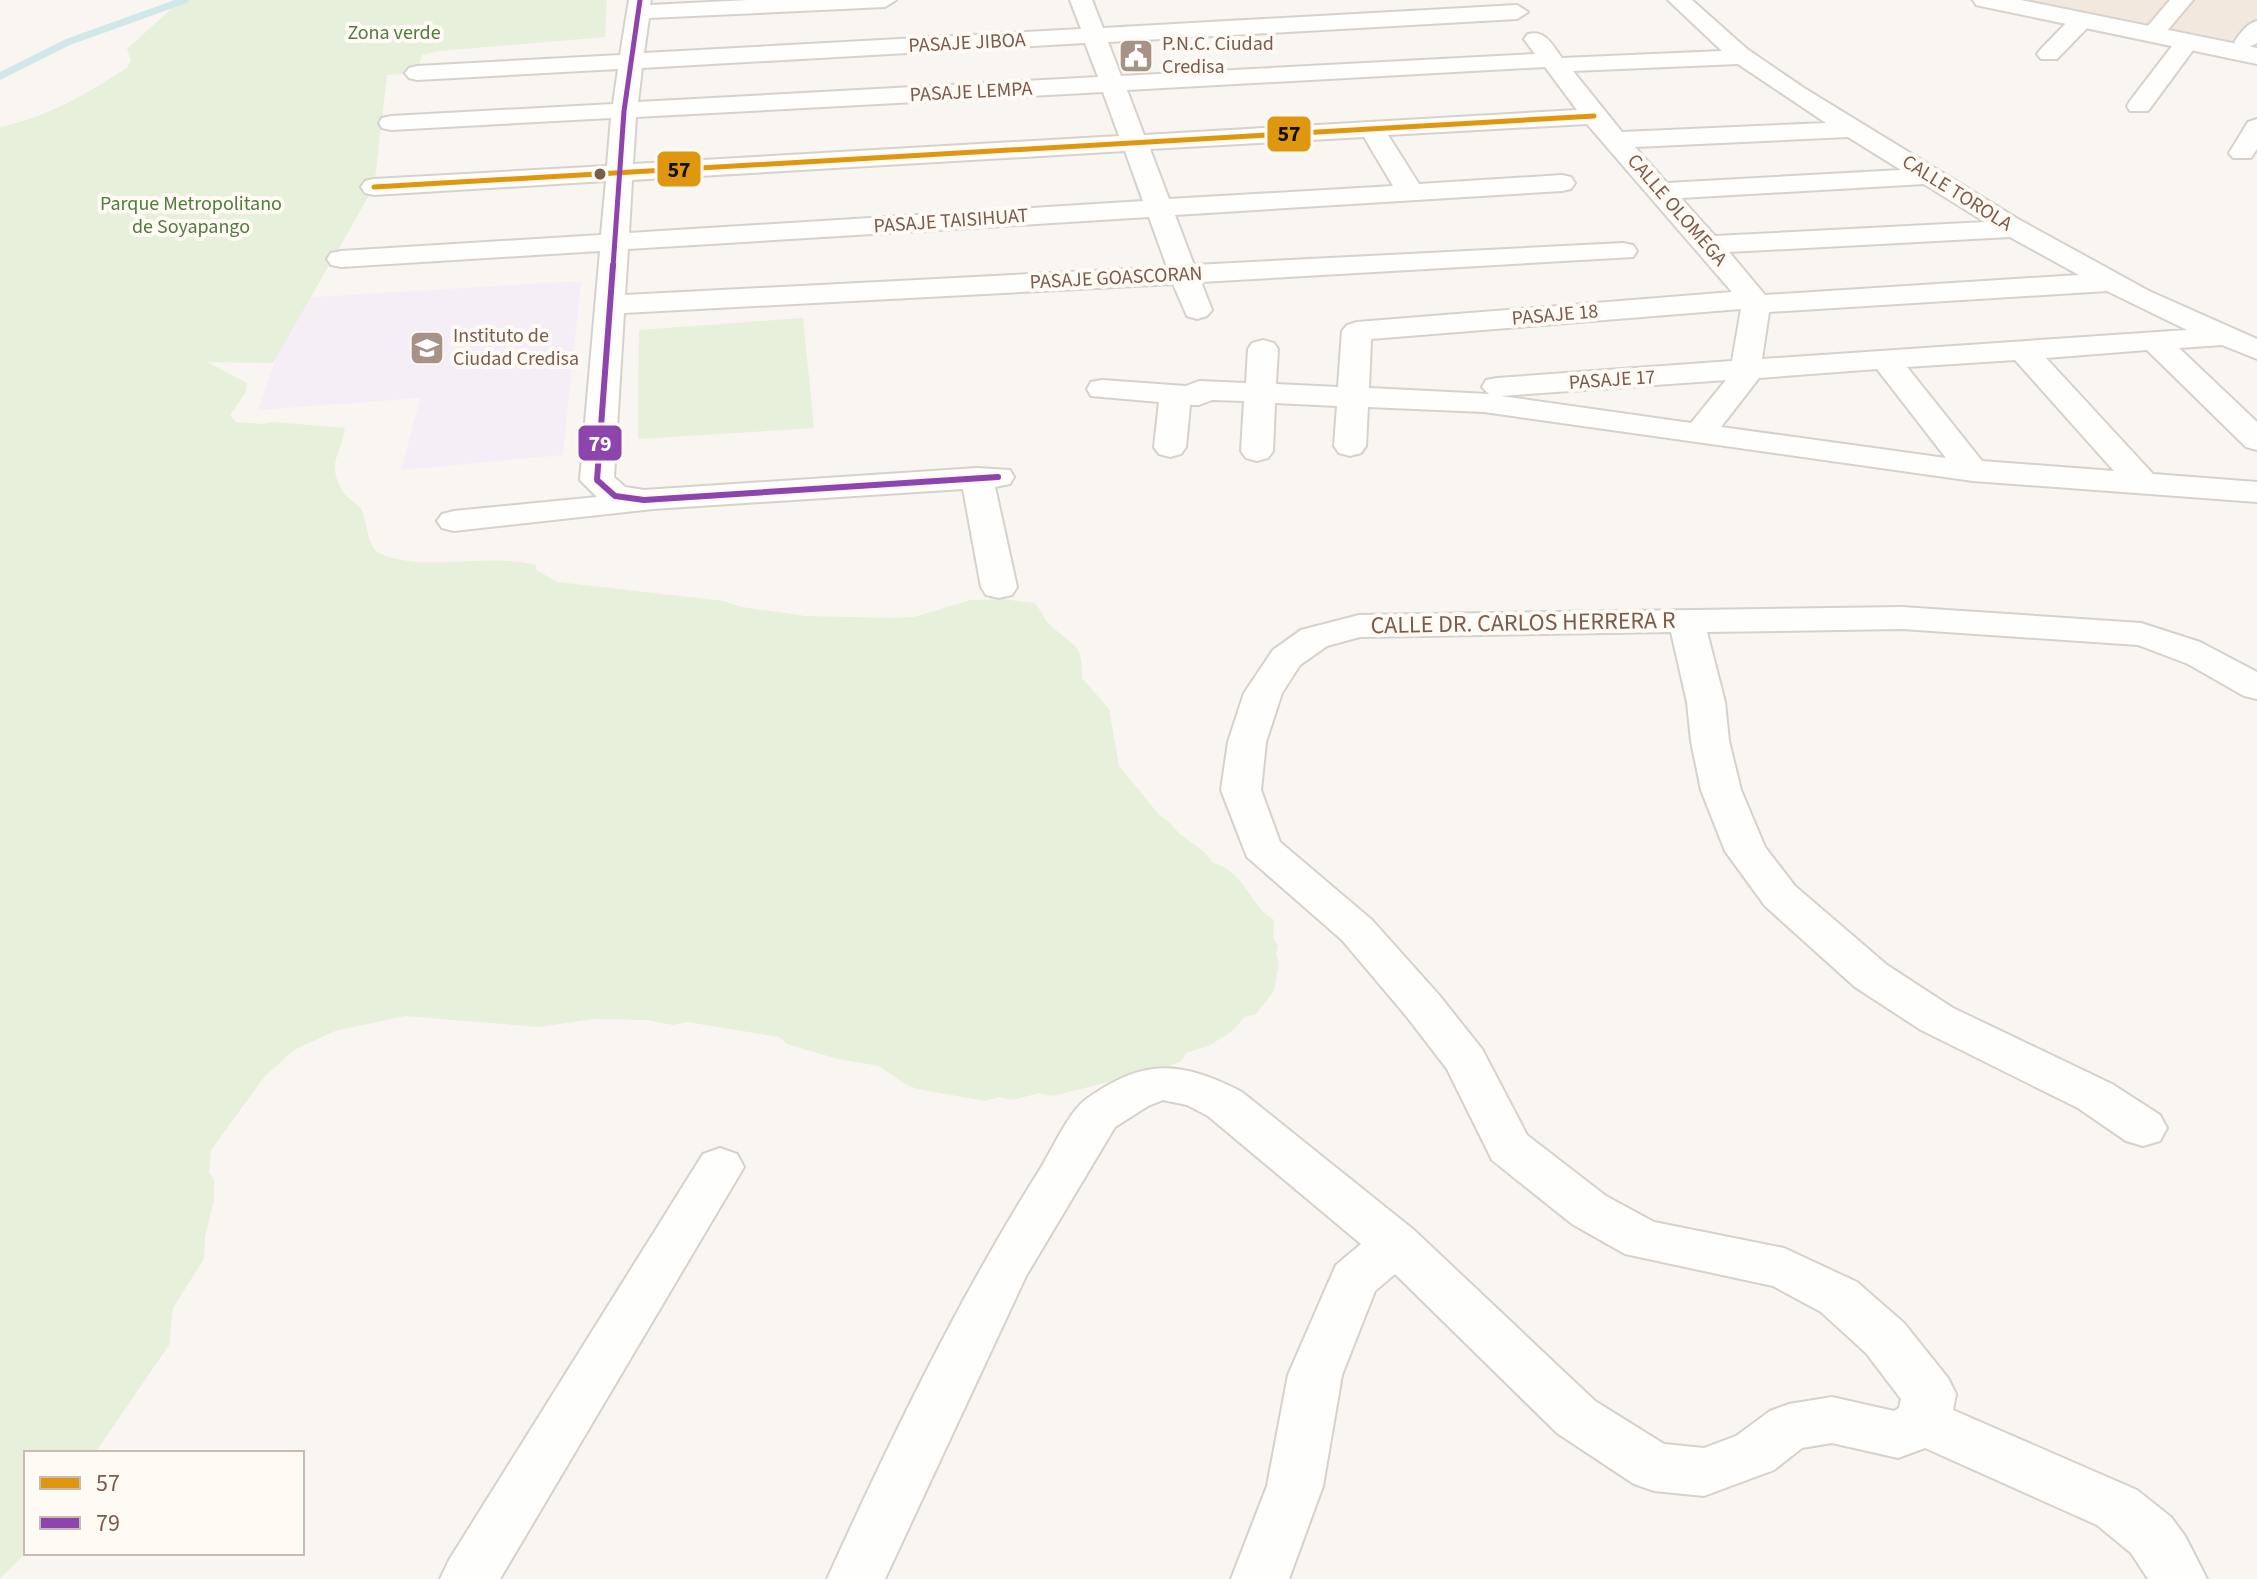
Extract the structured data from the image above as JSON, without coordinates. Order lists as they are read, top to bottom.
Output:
{
  "streets": {
    "street": [
      "PASAJE JIBOA",
      "PASAJE LEMPA",
      "CALLE TOROLA",
      "CALLE OLOMEGA",
      "PASAJE TAISIHUAT",
      "PASAJE GOASCORAN",
      "PASAJE 18",
      "PASAJE 17",
      "CALLE DR. CARLOS HERRERA R"
    ]
  },
  "crossings": [
    ["PASAJE JIBOA", "CALLE OLOMEGA"],
    ["PASAJE LEMPA", "CALLE TOROLA"],
    ["PASAJE LEMPA", "CALLE OLOMEGA"],
    ["CALLE TOROLA", "PASAJE 18"],
    ["CALLE TOROLA", "PASAJE 17"],
    ["CALLE OLOMEGA", "PASAJE 18"]
  ],
  "parks": ["Zona verde", "Parque Metropolitano de Soyapango"],
  "places": {
    "public building": ["P.N.C. Ciudad Credisa"],
    "school or university": ["Instituto de Ciudad Credisa"]
  },
  "lines": ["transit line 79", "transit line 57"],
  "legend": ["57", "79"]
}
